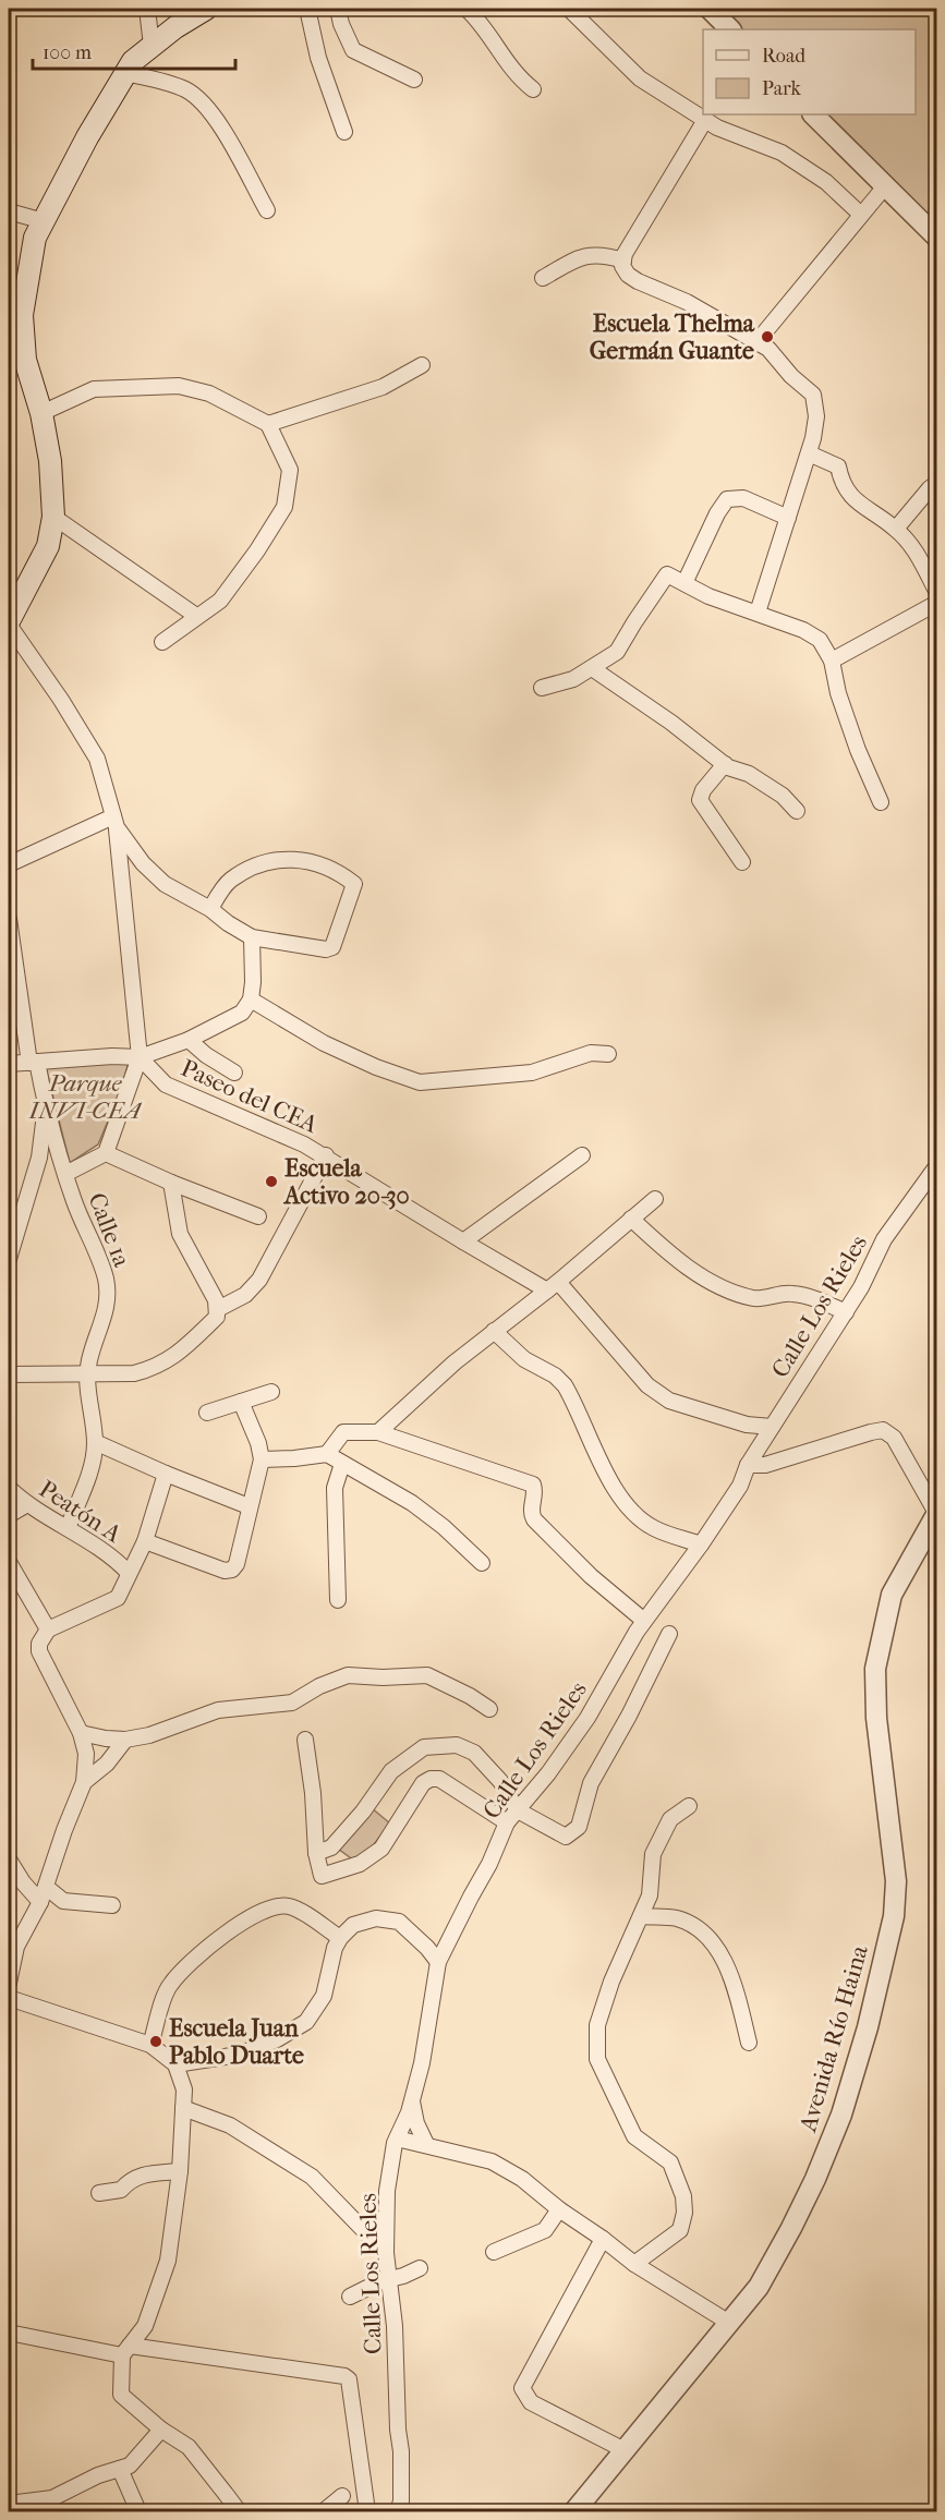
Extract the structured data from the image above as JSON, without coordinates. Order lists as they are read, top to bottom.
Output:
{
  "streets": {
    "street": [
      "Paseo del CEA",
      "Calle 1a",
      "Calle Los Rieles",
      "Peatón A",
      "Avenida Río Haina"
    ]
  },
  "crossings": [
    ["Paseo del CEA", "Calle Los Rieles"],
    ["Calle 1a", "Peatón A"]
  ],
  "parks": ["Parque INVI-CEA"],
  "places": ["Escuela Thelma Germán Guante", "Escuela Activo 20-30", "Escuela Juan Pablo Duarte"],
  "legend": ["Road", "Park"],
  "scale_bar": "100 m"
}
